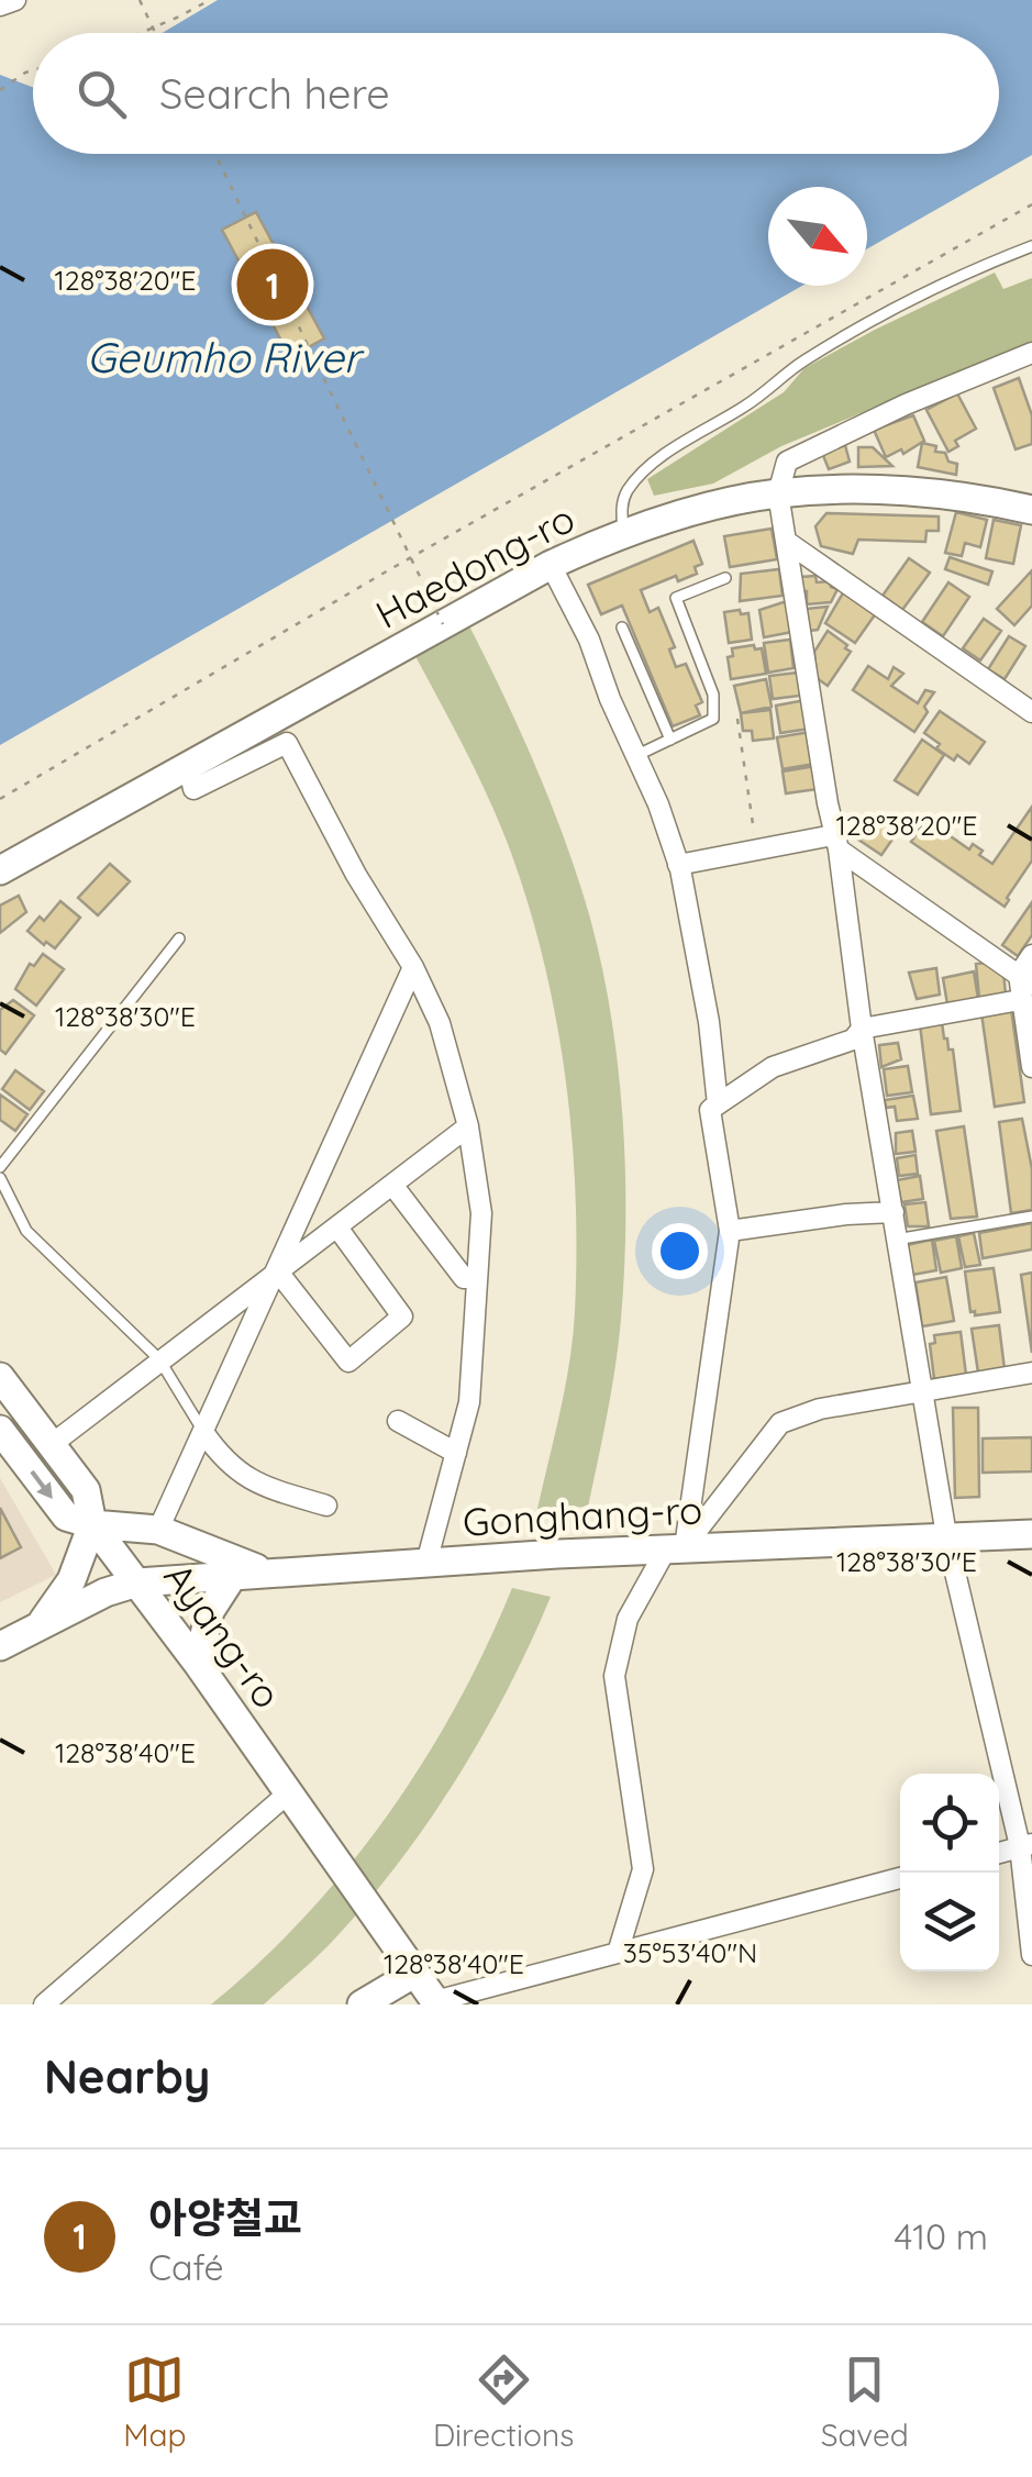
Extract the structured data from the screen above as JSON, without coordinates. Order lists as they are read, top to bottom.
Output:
{
  "streets": {
    "main road": ["Haedong-ro", "Gonghang-ro", "Ayang-ro"]
  },
  "crossings": [
    ["Gonghang-ro", "Ayang-ro"]
  ],
  "water": ["Geumho River"],
  "north": "bottom right",
  "page": {
    "search": "Search here",
    "pins": "1",
    "heading": "Nearby",
    "list": [
      {
        "mark": "1",
        "name": "아양철교",
        "note": "Café",
        "value": "410 m"
      }
    ],
    "nav": ["Map", "Directions", "Saved"]
  },
  "coordinates": [
    "128°38'20\"E",
    "128°38'30\"E",
    "128°38'40\"E",
    "35°53'40\"N"
  ]
}
